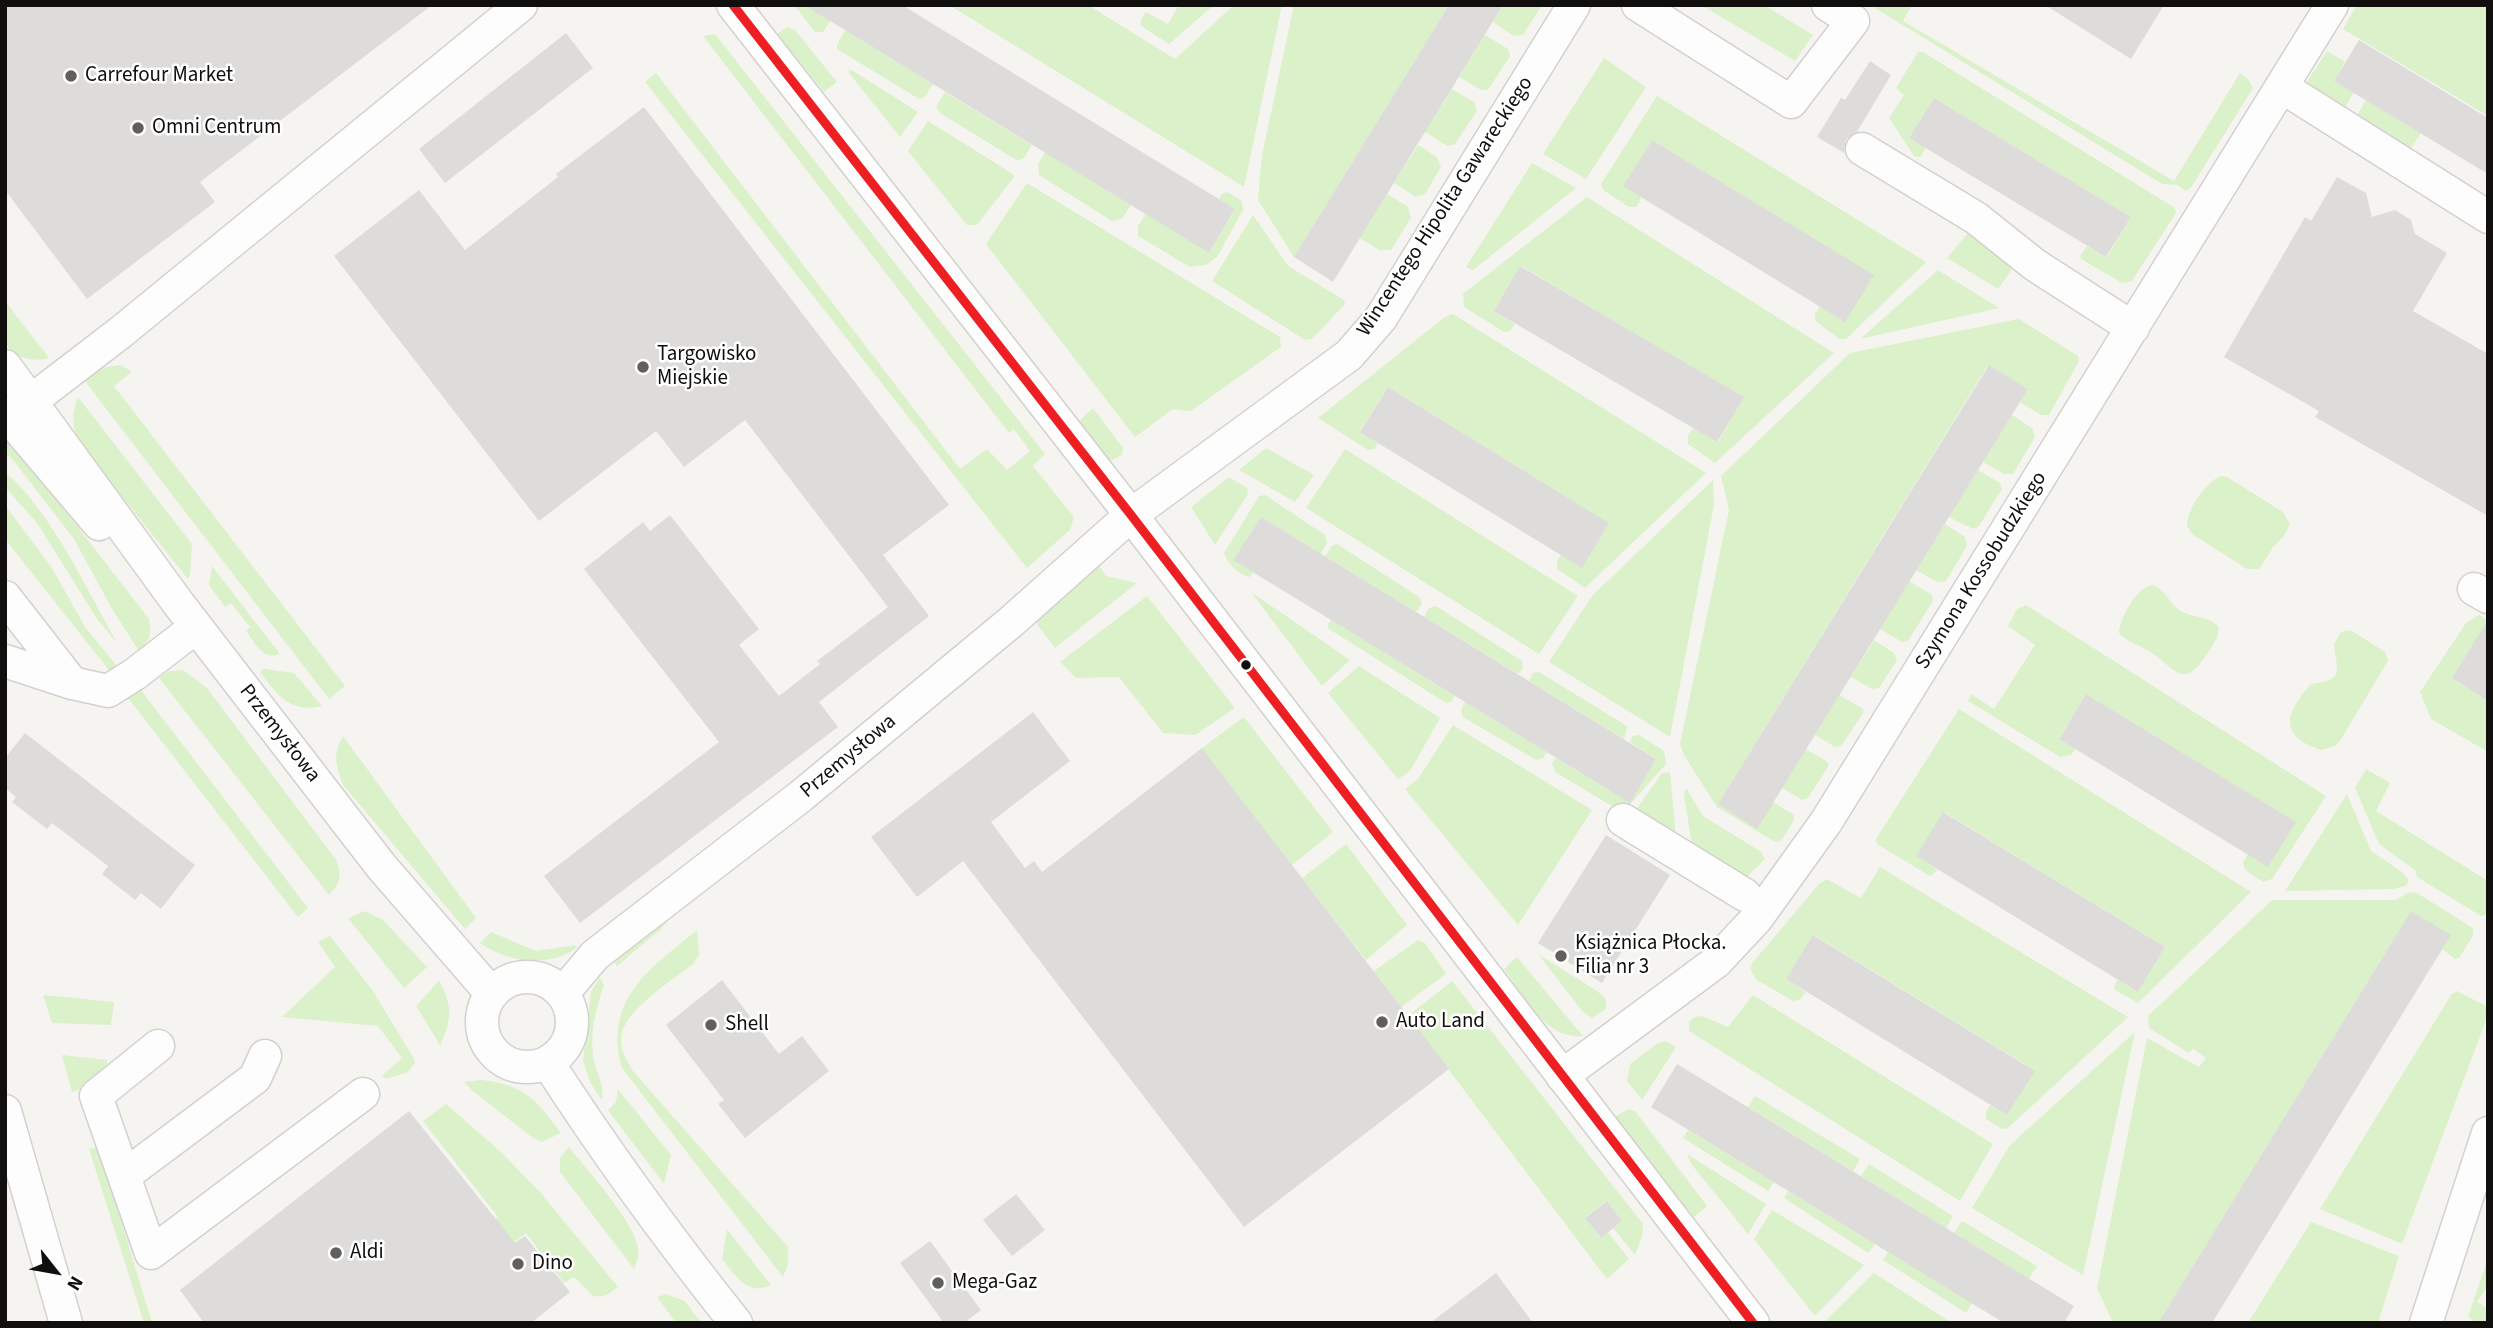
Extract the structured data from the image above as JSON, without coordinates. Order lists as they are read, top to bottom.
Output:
{
  "streets": {
    "street": ["Wincentego Hipolita Gawareckiego", "Szymona Kossobudzkiego", "Przemysłowa"]
  },
  "crossings": [
    ["Wincentego Hipolita Gawareckiego", "Przemysłowa"]
  ],
  "places": [
    "Carrefour Market",
    "Omni Centrum",
    "Targowisko Miejskie",
    "Książnica Płocka. Filia nr 3",
    "Auto Land",
    "Shell",
    "Aldi",
    "Dino",
    "Mega-Gaz"
  ],
  "north": "bottom right"
}
